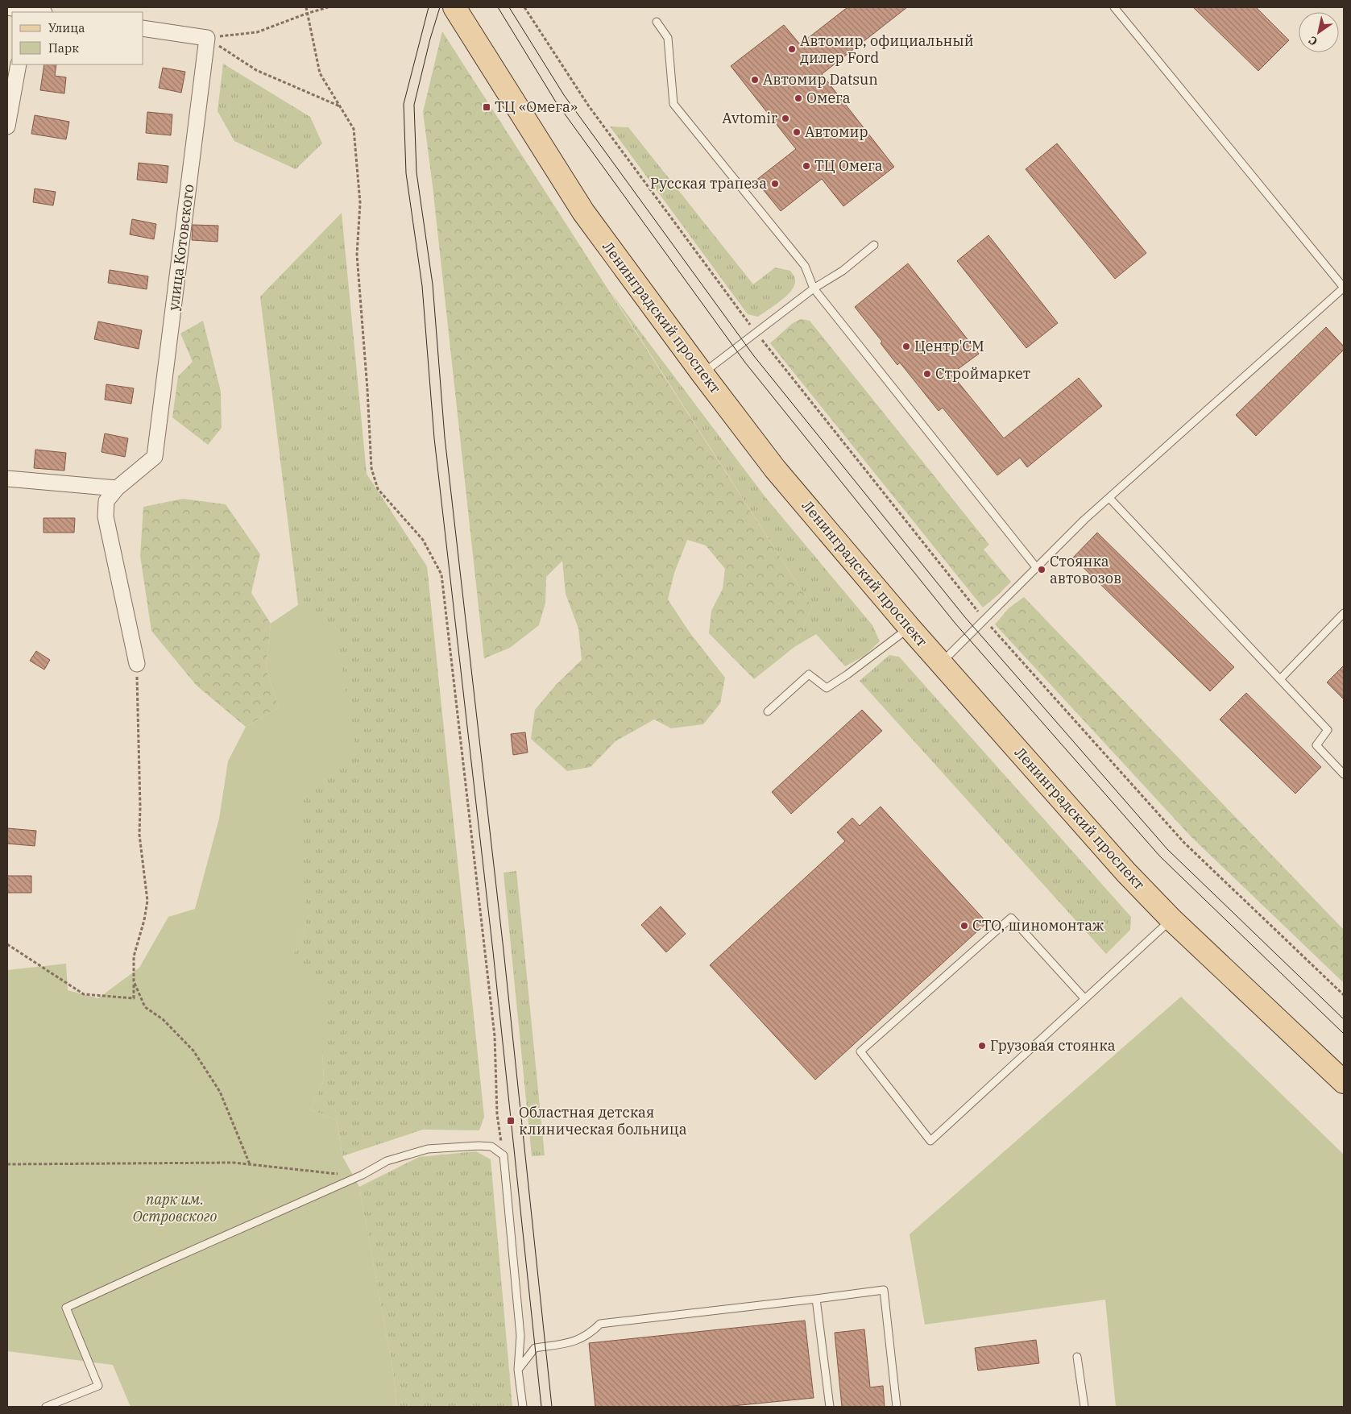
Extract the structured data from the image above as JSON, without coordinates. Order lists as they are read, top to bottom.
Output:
{
  "streets": {
    "main road": ["Ленинградский проспект"],
    "street": ["улица Котовского"]
  },
  "parks": ["парк им. Островского"],
  "places": {
    "other": [
      "Автомир, официальный дилер Ford",
      "Автомир Datsun",
      "Омега",
      "Avtomir",
      "Автомир",
      "ТЦ Омега",
      "Русская трапеза",
      "Центр'СМ",
      "Строймаркет",
      "Стоянка автовозов",
      "СТО, шиномонтаж",
      "Грузовая стоянка"
    ],
    "transit": ["ТЦ «Омега»", "Областная детская клиническая больница"]
  },
  "legend": ["Улица", "Парк"],
  "north": "bottom left"
}
